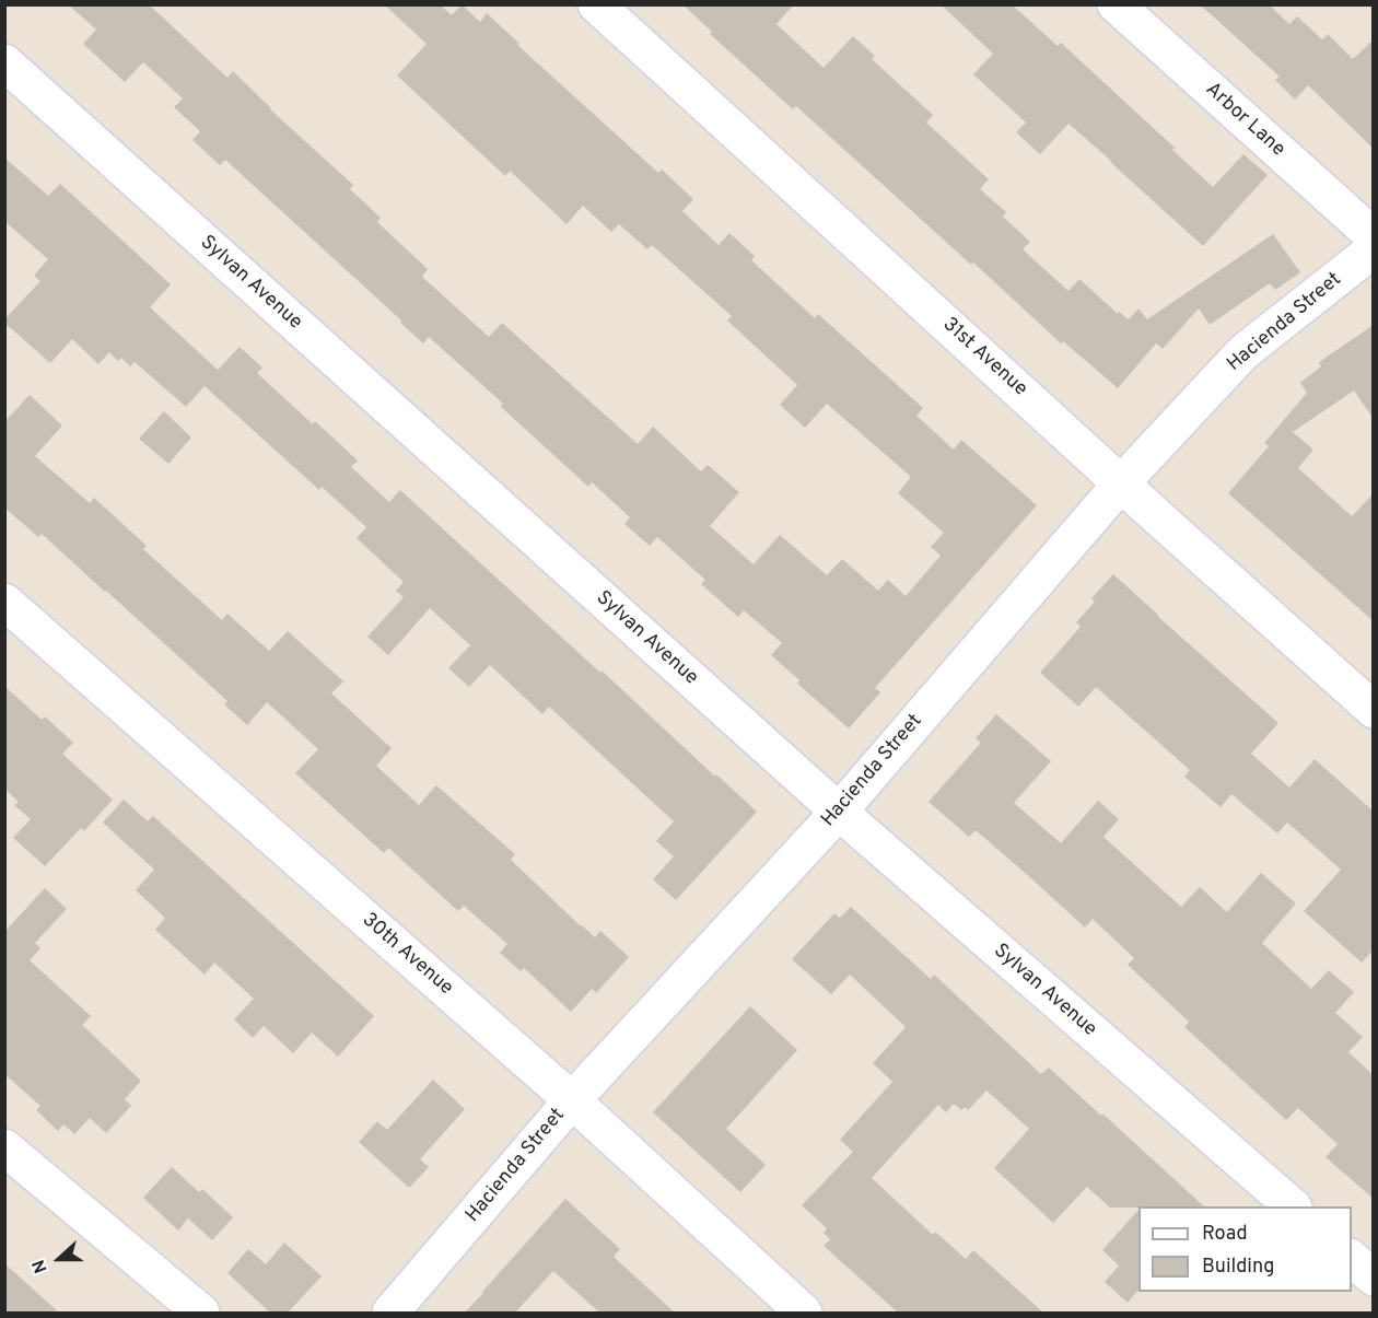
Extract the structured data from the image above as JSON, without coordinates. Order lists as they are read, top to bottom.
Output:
{
  "streets": {
    "street": [
      "Arbor Lane",
      "Sylvan Avenue",
      "Hacienda Street",
      "31st Avenue",
      "30th Avenue"
    ]
  },
  "crossings": [
    ["Sylvan Avenue", "Hacienda Street"],
    ["Hacienda Street", "31st Avenue"],
    ["Hacienda Street", "30th Avenue"]
  ],
  "legend": ["Road", "Building"],
  "north": "left"
}
